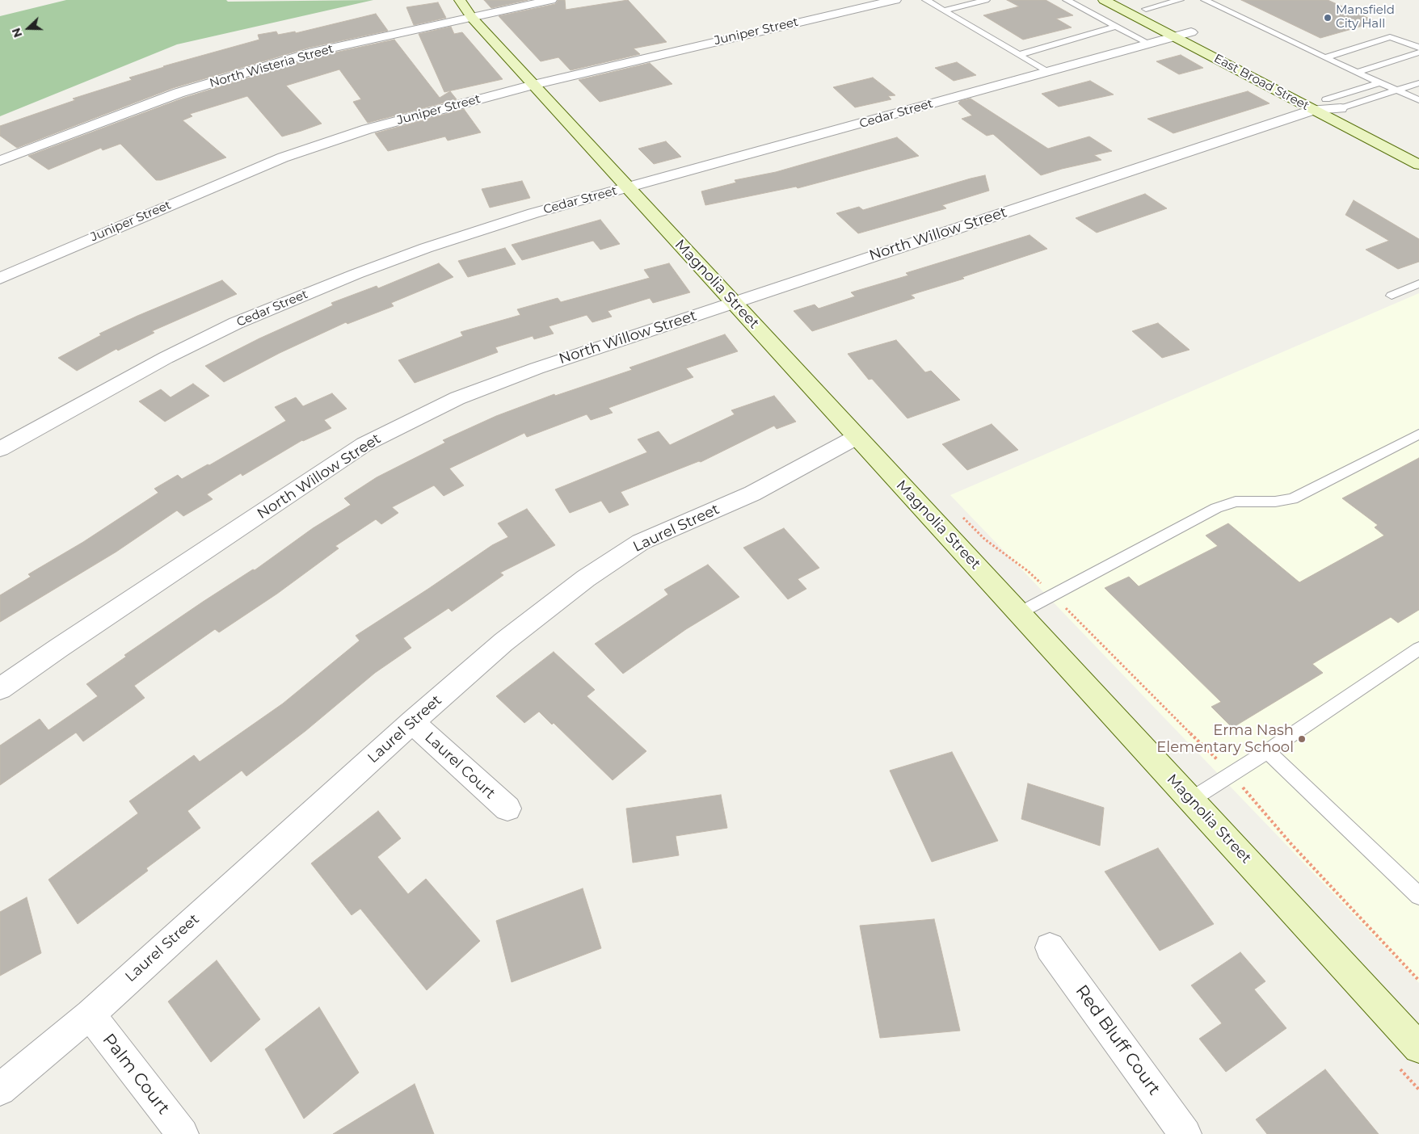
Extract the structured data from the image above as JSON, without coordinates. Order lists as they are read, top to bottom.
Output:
{
  "streets": {
    "street": [
      "Juniper Street",
      "North Wisteria Street",
      "East Broad Street",
      "Cedar Street",
      "North Willow Street",
      "Magnolia Street",
      "Laurel Street",
      "Laurel Court",
      "Red Bluff Court",
      "Palm Court"
    ]
  },
  "crossings": [
    ["Juniper Street", "Magnolia Street"],
    ["North Wisteria Street", "Magnolia Street"],
    ["East Broad Street", "Cedar Street"],
    ["East Broad Street", "North Willow Street"],
    ["Cedar Street", "Magnolia Street"],
    ["North Willow Street", "Magnolia Street"],
    ["Magnolia Street", "Laurel Street"],
    ["Laurel Street", "Laurel Court"],
    ["Laurel Street", "Palm Court"]
  ],
  "places": ["Mansfield City Hall", "Erma Nash Elementary School"],
  "north": "left"
}
